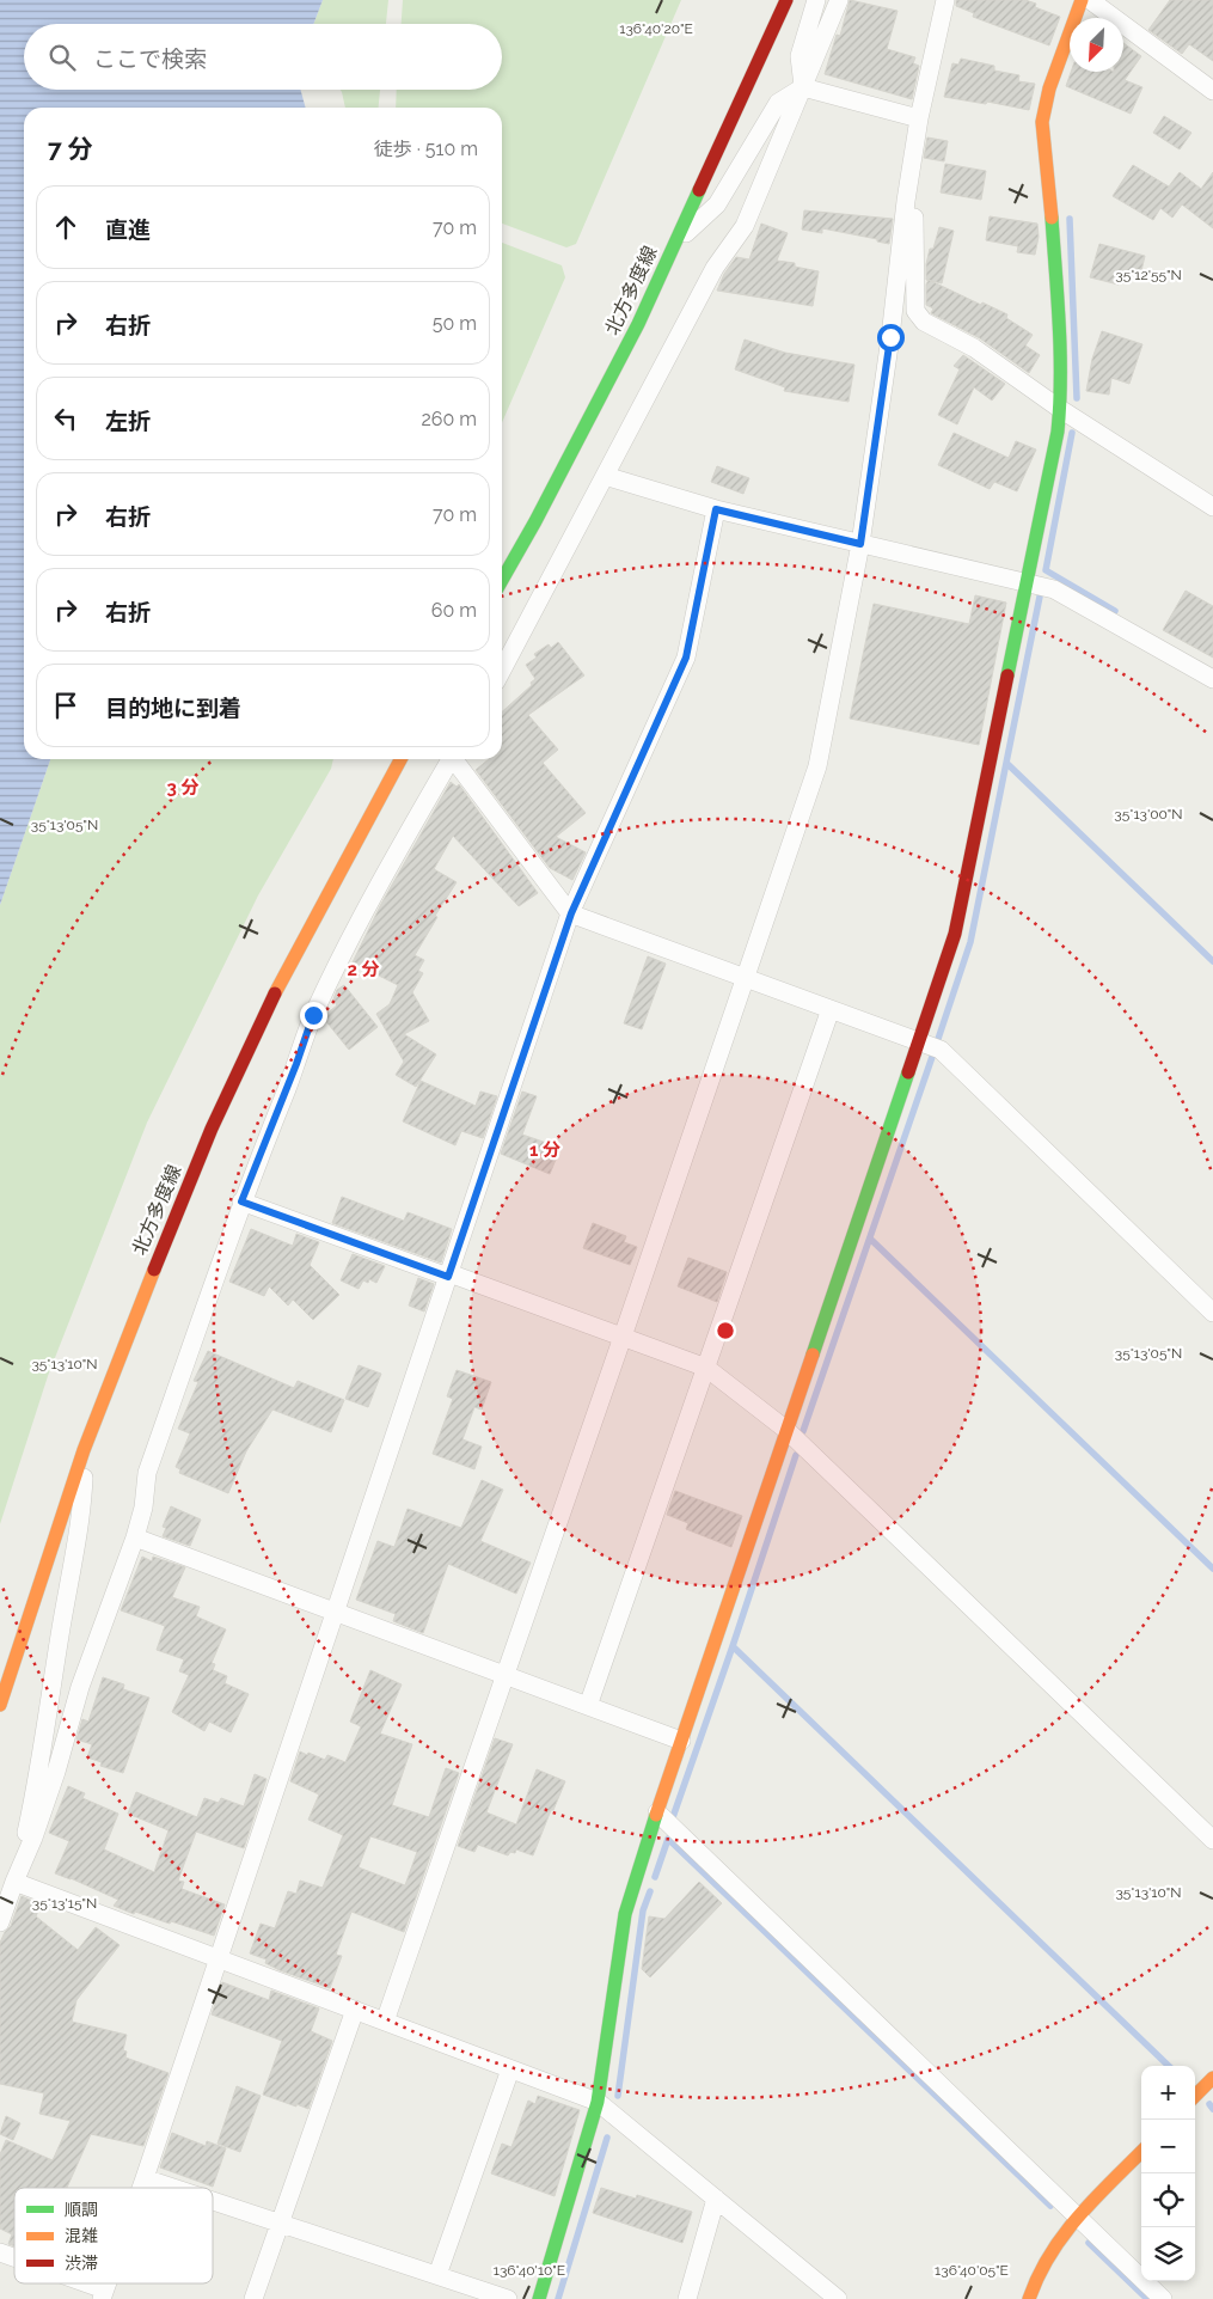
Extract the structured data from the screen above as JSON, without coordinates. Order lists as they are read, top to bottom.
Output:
{
  "streets": {
    "street": ["北方多度線"]
  },
  "legend": ["順調", "混雑", "渋滞"],
  "north": "bottom left",
  "page": {
    "search": "ここで検索",
    "heading": ["7 分", "徒歩 · 510 m"],
    "list": [
      ["直進", "70 m"],
      ["右折", "50 m"],
      ["左折", "260 m"],
      ["右折", "70 m"],
      ["右折", "60 m"],
      "目的地に到着"
    ],
    "map_buttons": ["+", "−"]
  },
  "coordinates": [
    "136°40'20\"E",
    "35°12'55\"N",
    "35°13'00\"N",
    "35°13'05\"N",
    "35°13'10\"N",
    "35°13'15\"N",
    "136°40'10\"E",
    "136°40'05\"E"
  ],
  "rings": ["3 分", "2 分", "1 分"]
}
